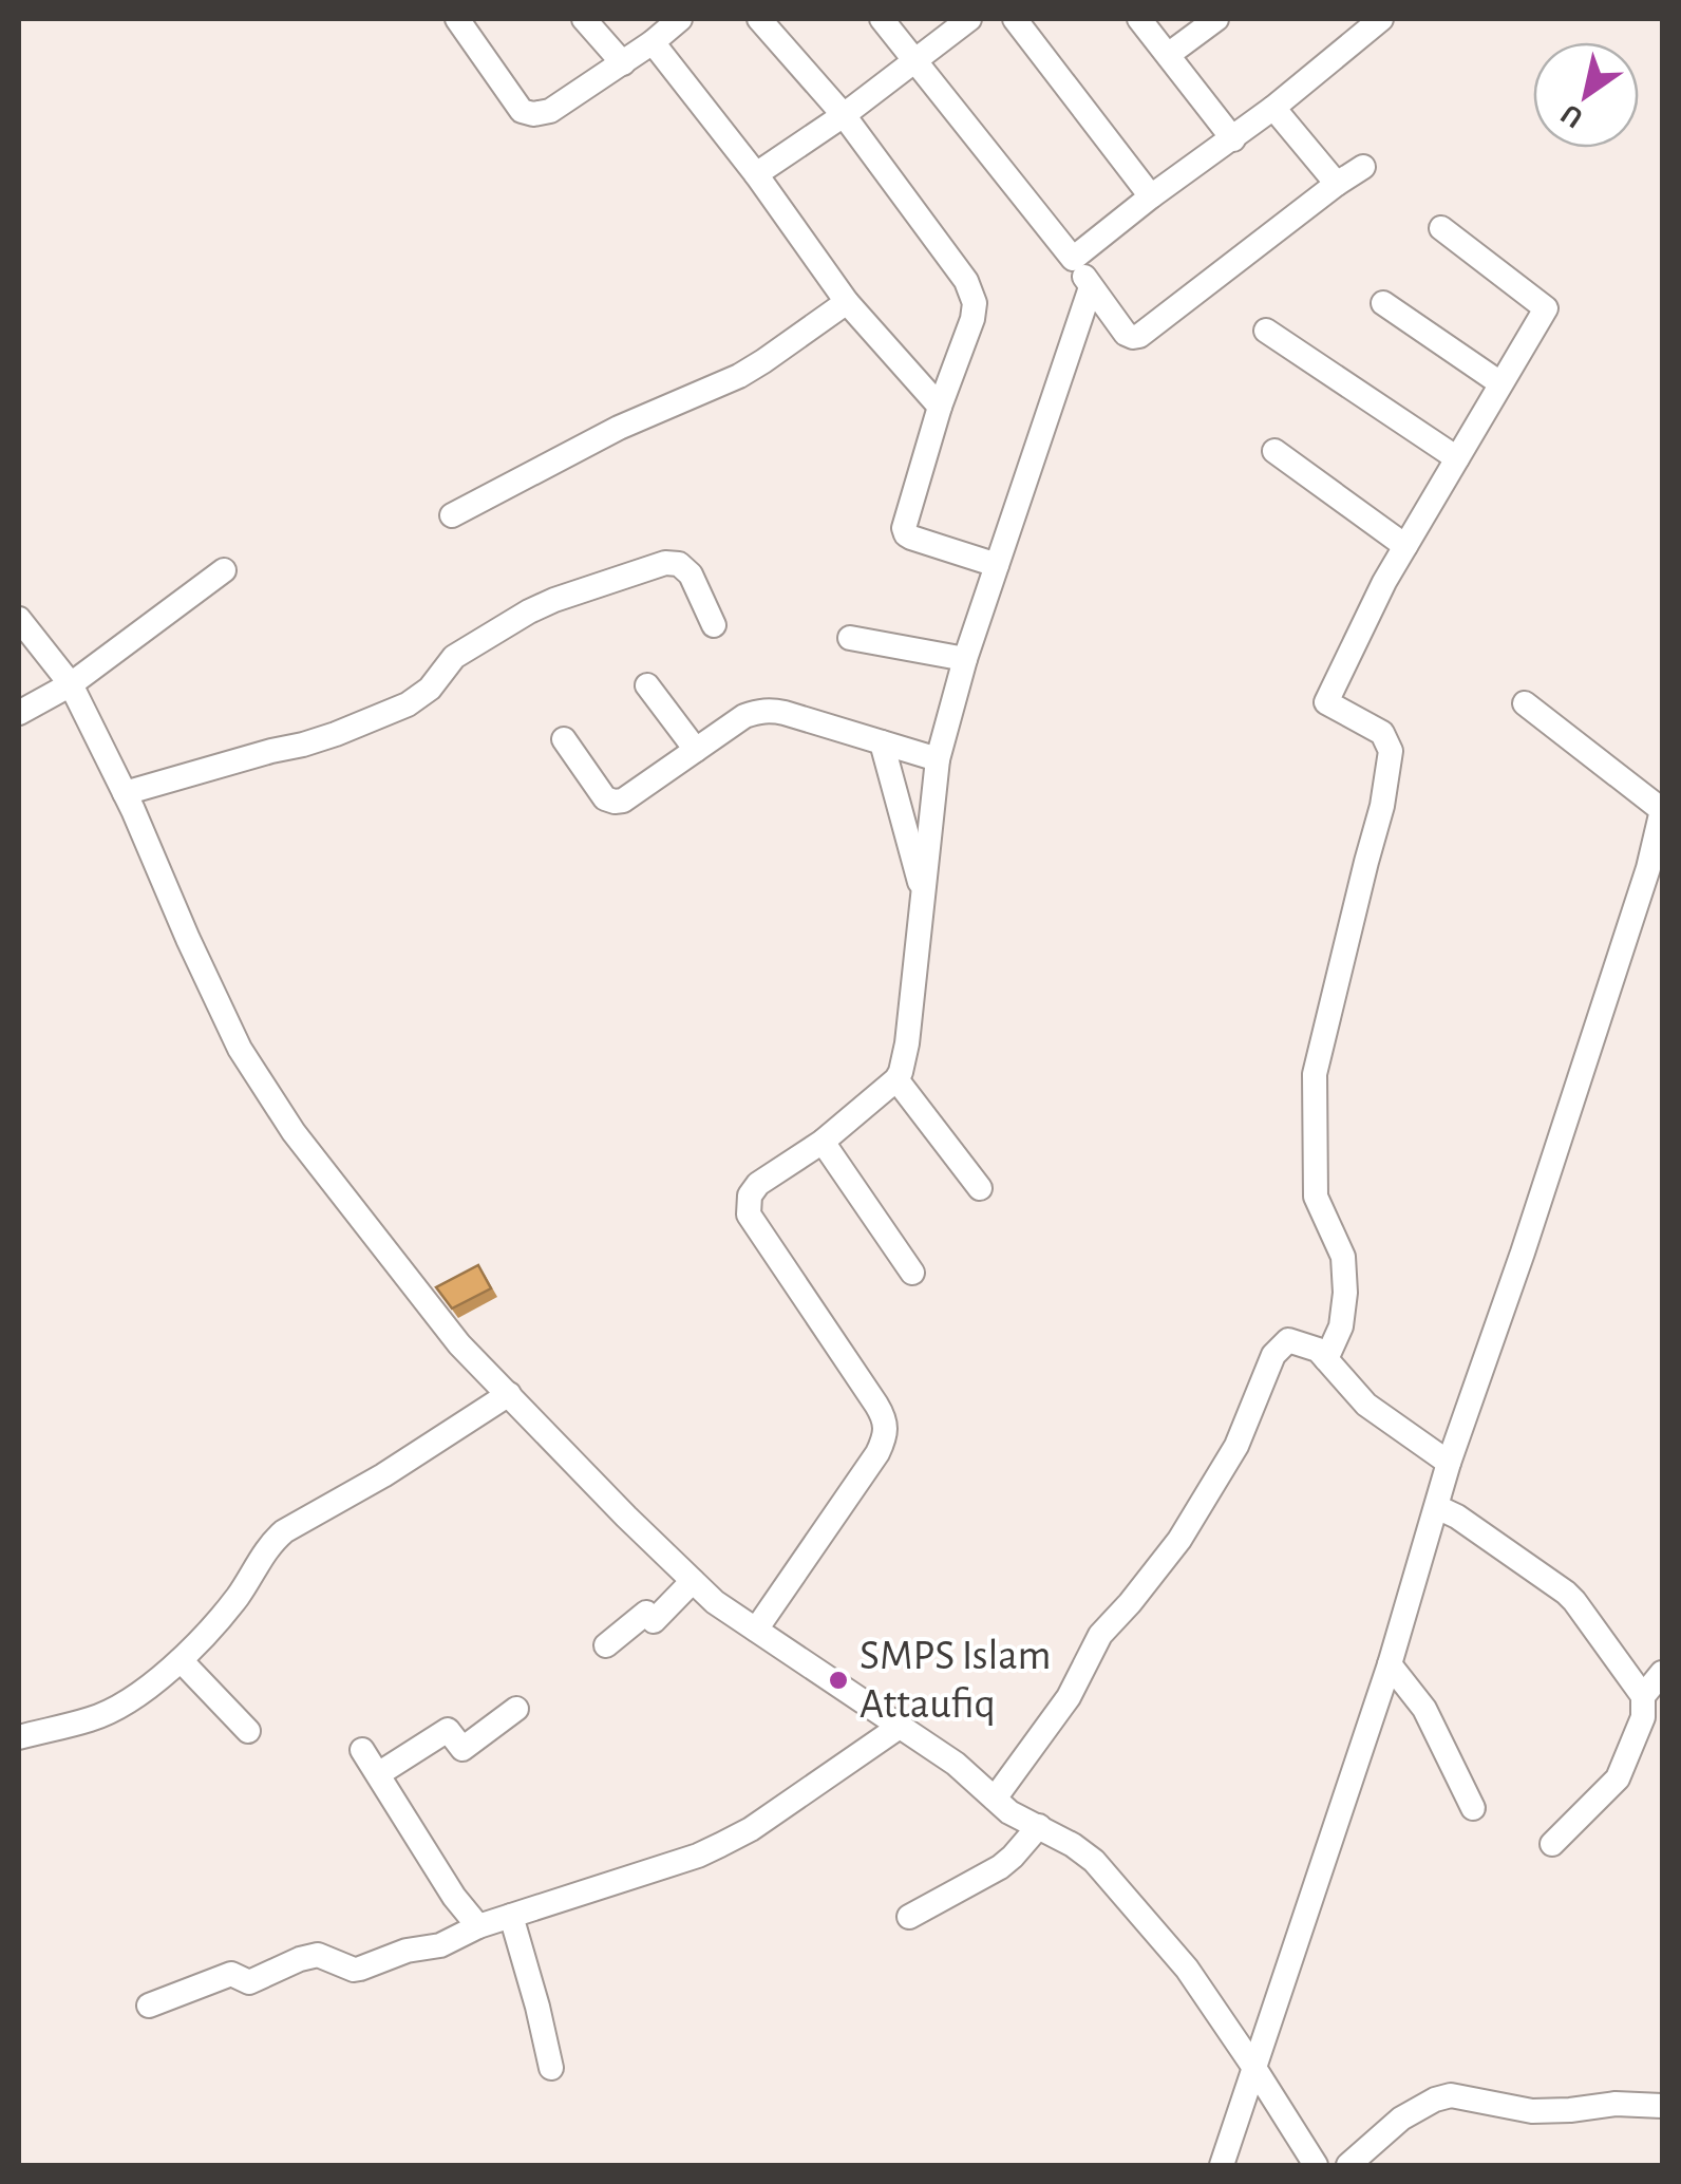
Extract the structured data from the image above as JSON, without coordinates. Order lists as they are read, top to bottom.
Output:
{
  "places": ["SMPS Islam Attaufiq"],
  "north": "bottom left"
}
